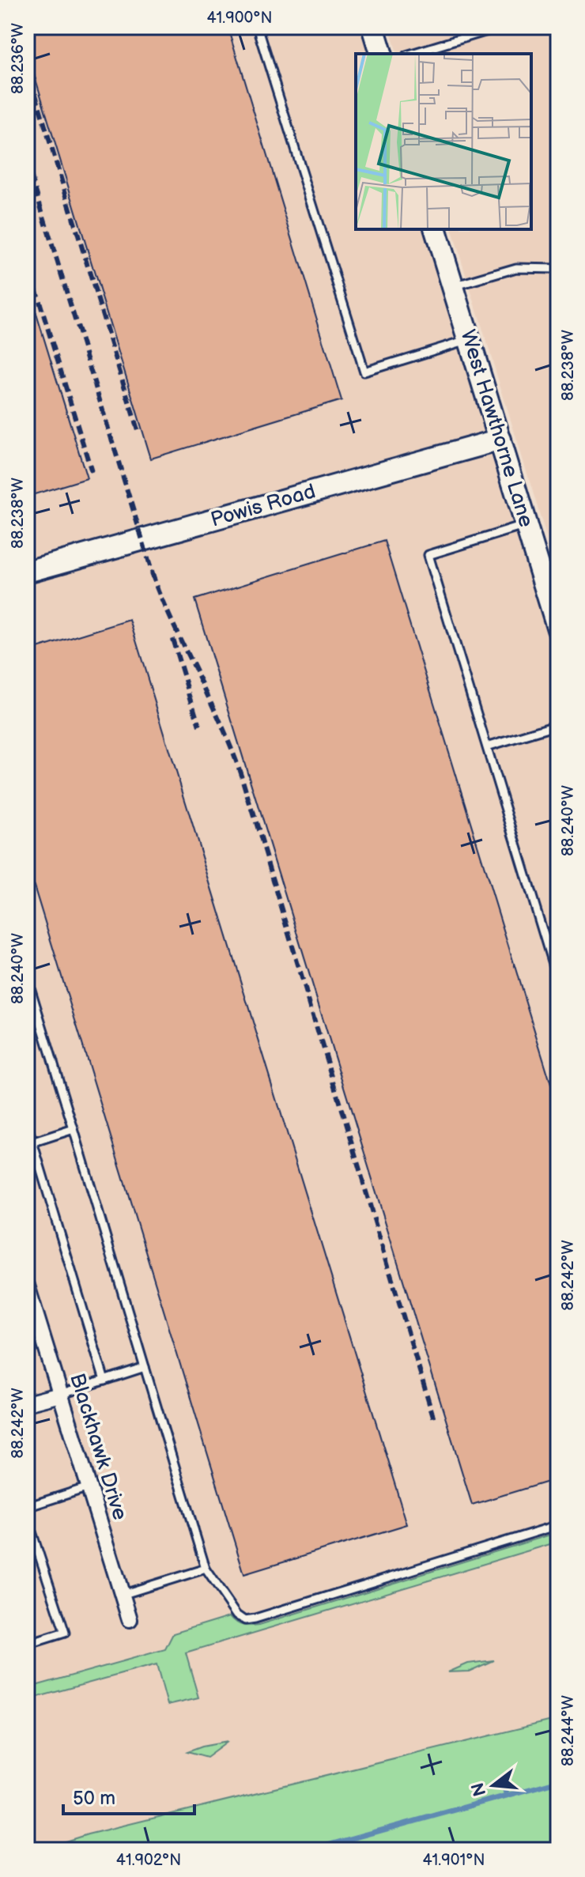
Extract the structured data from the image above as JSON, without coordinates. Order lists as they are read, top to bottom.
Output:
{
  "streets": {
    "street": ["West Hawthorne Lane", "Powis Road", "Blackhawk Drive"]
  },
  "crossings": [
    ["West Hawthorne Lane", "Powis Road"]
  ],
  "scale_bar": "50 m",
  "north": "left",
  "coordinates": [
    "41.900°N",
    "88.236°W",
    "88.238°W",
    "88.240°W",
    "88.242°W",
    "88.244°W",
    "41.902°N",
    "41.901°N"
  ]
}
